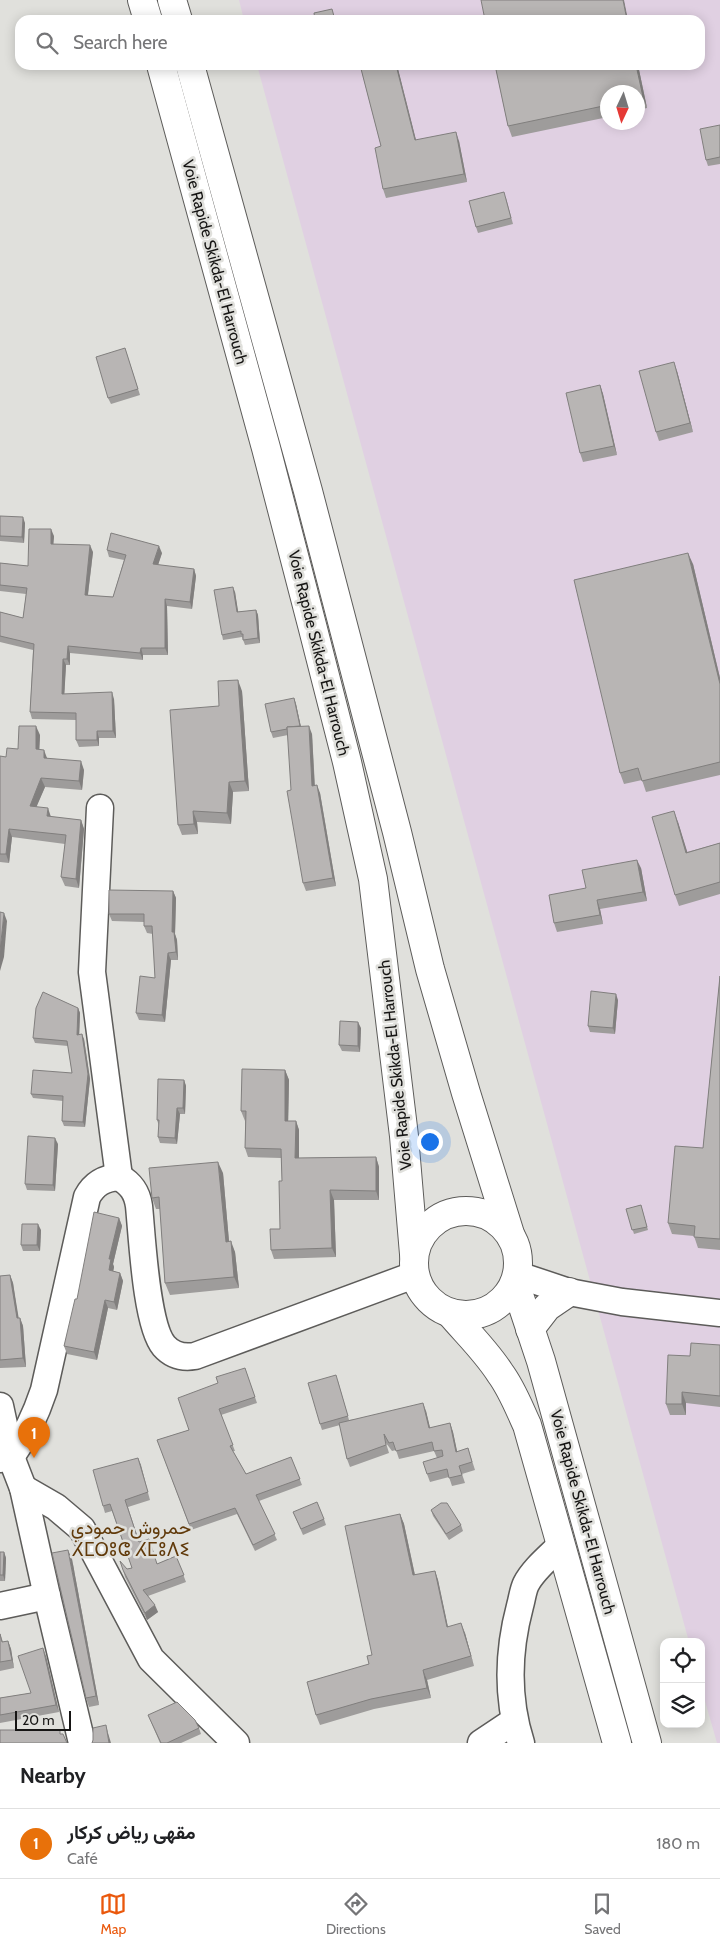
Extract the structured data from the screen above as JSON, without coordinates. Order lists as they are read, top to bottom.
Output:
{
  "streets": {
    "highway": ["Voie Rapide Skikda-El Harrouch"]
  },
  "districts": ["حمروش حمودي ⵃⵎⵔⵓⵛ ⵃⵎⵓⴷⵉ"],
  "scale_bar": "20 m",
  "north": "bottom",
  "page": {
    "search": "Search here",
    "pins": "1",
    "scale": "20 m",
    "heading": "Nearby",
    "list": [
      {
        "mark": "1",
        "name": "مقهى رياض كركار",
        "note": "Café",
        "value": "180 m"
      }
    ],
    "nav": ["Map", "Directions", "Saved"]
  }
}
